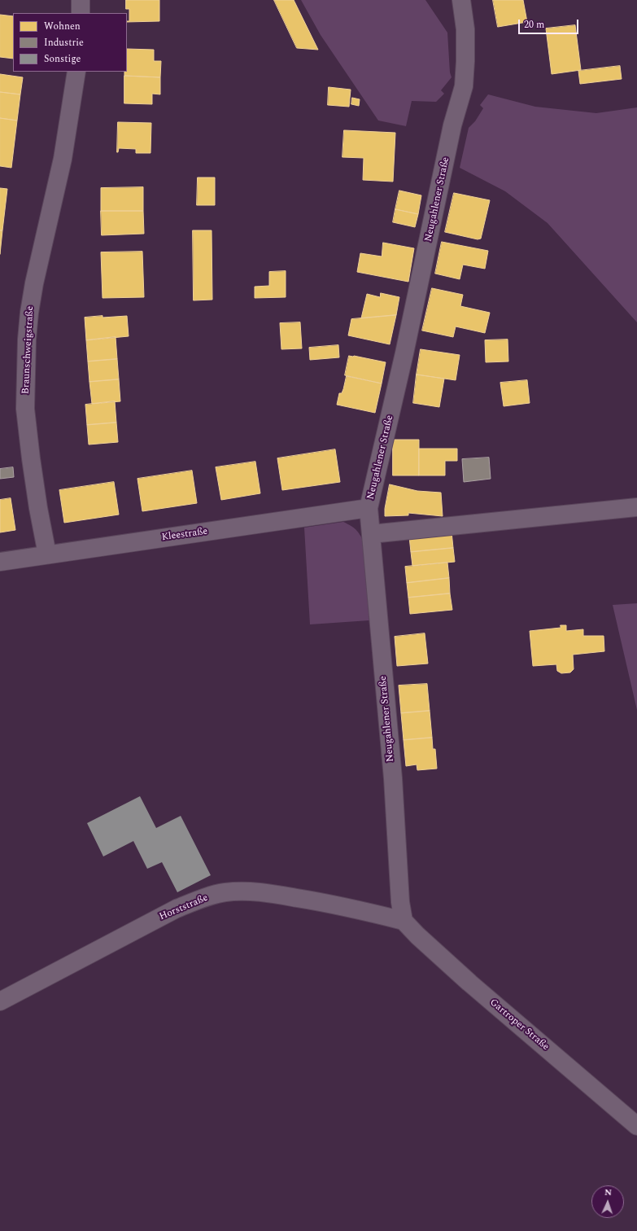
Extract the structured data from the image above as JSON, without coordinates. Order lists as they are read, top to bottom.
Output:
{
  "streets": {
    "street": [
      "Neugahlener Straße",
      "Braunschweigstraße",
      "Kleestraße",
      "Horststraße",
      "Gartroper Straße"
    ]
  },
  "crossings": [
    ["Neugahlener Straße", "Kleestraße"],
    ["Neugahlener Straße", "Horststraße"],
    ["Neugahlener Straße", "Gartroper Straße"],
    ["Braunschweigstraße", "Kleestraße"],
    ["Horststraße", "Gartroper Straße"]
  ],
  "legend": ["Wohnen", "Industrie", "Sonstige"],
  "scale_bar": "20 m",
  "north": "top"
}
